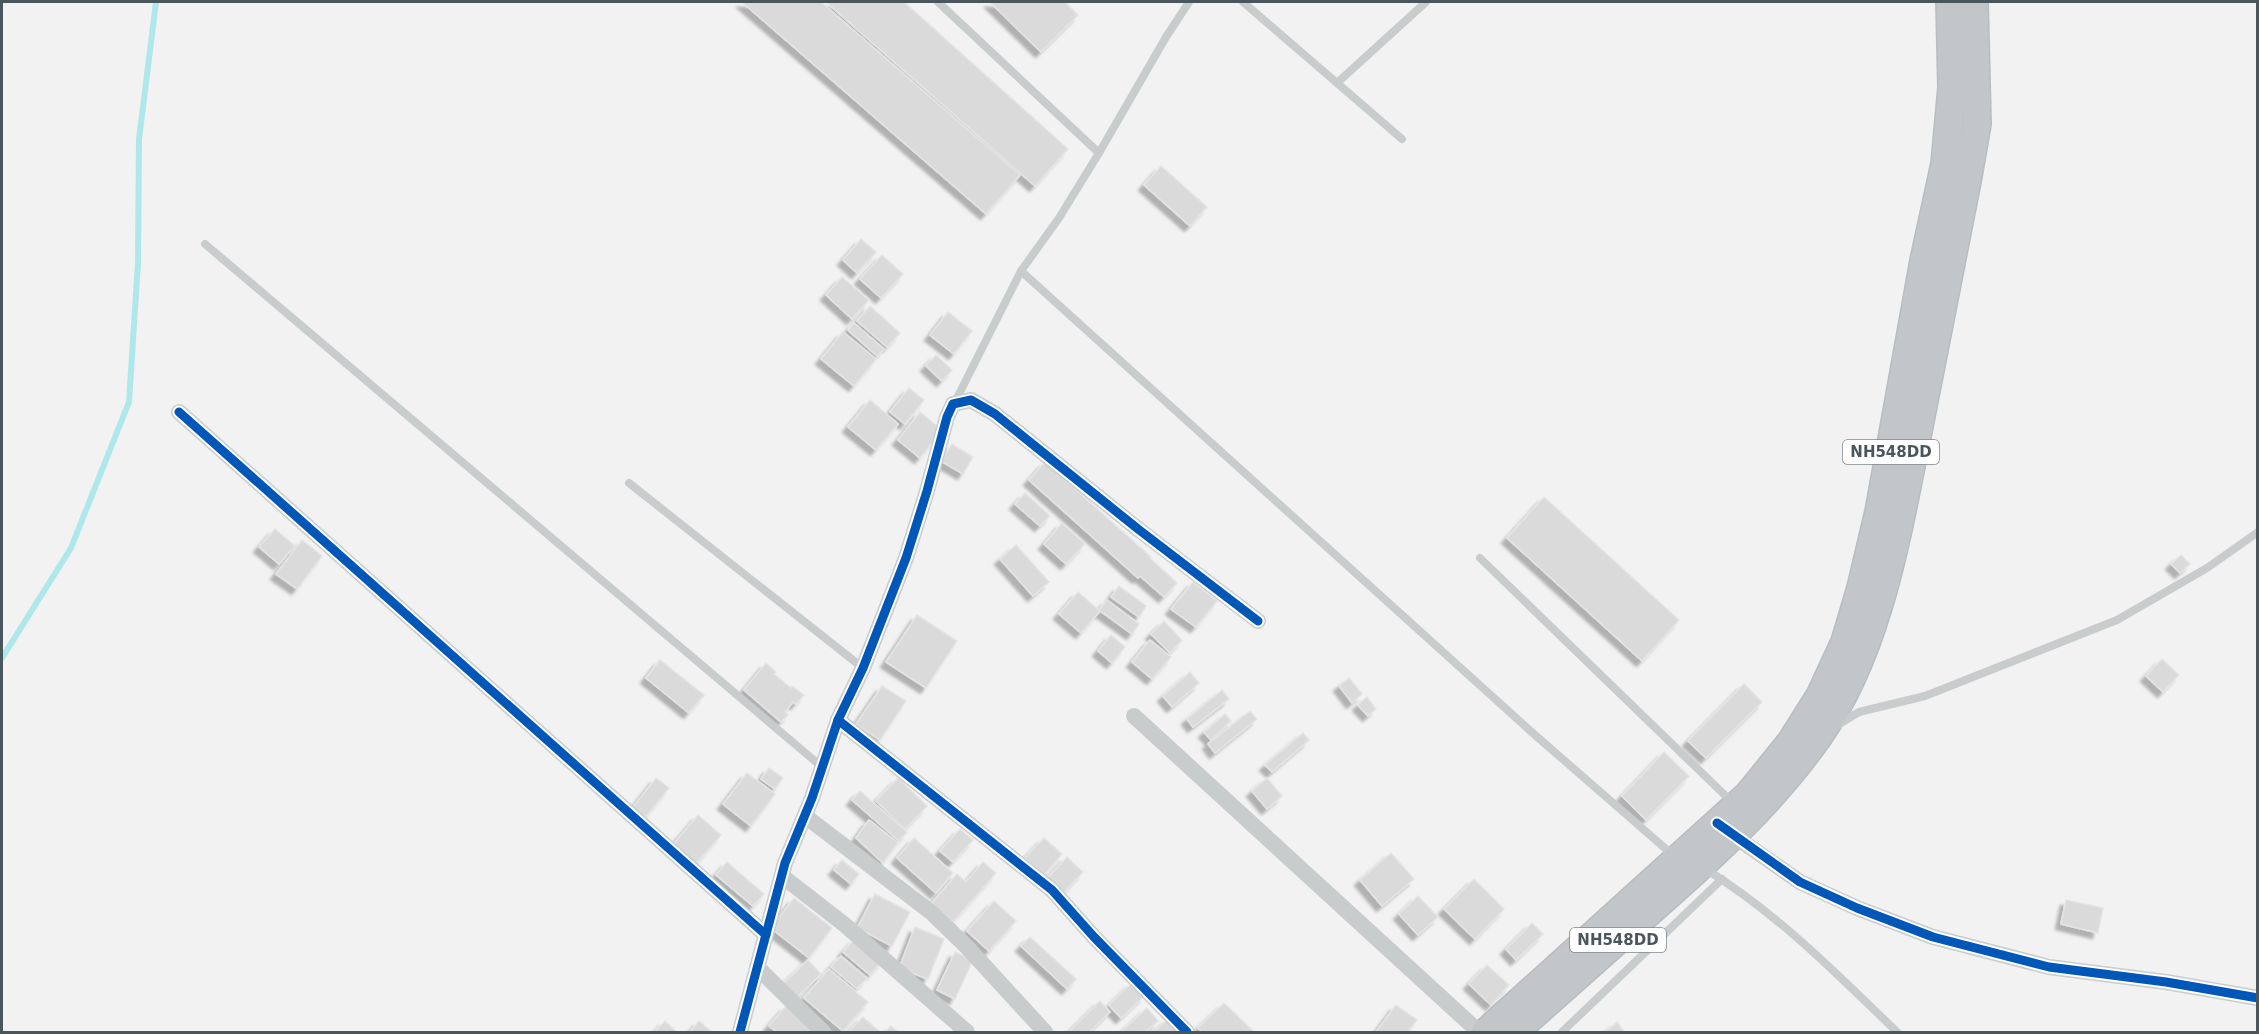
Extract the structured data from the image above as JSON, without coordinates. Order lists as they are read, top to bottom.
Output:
{
  "streets": {
    "highway": ["NH548DD"]
  }
}
